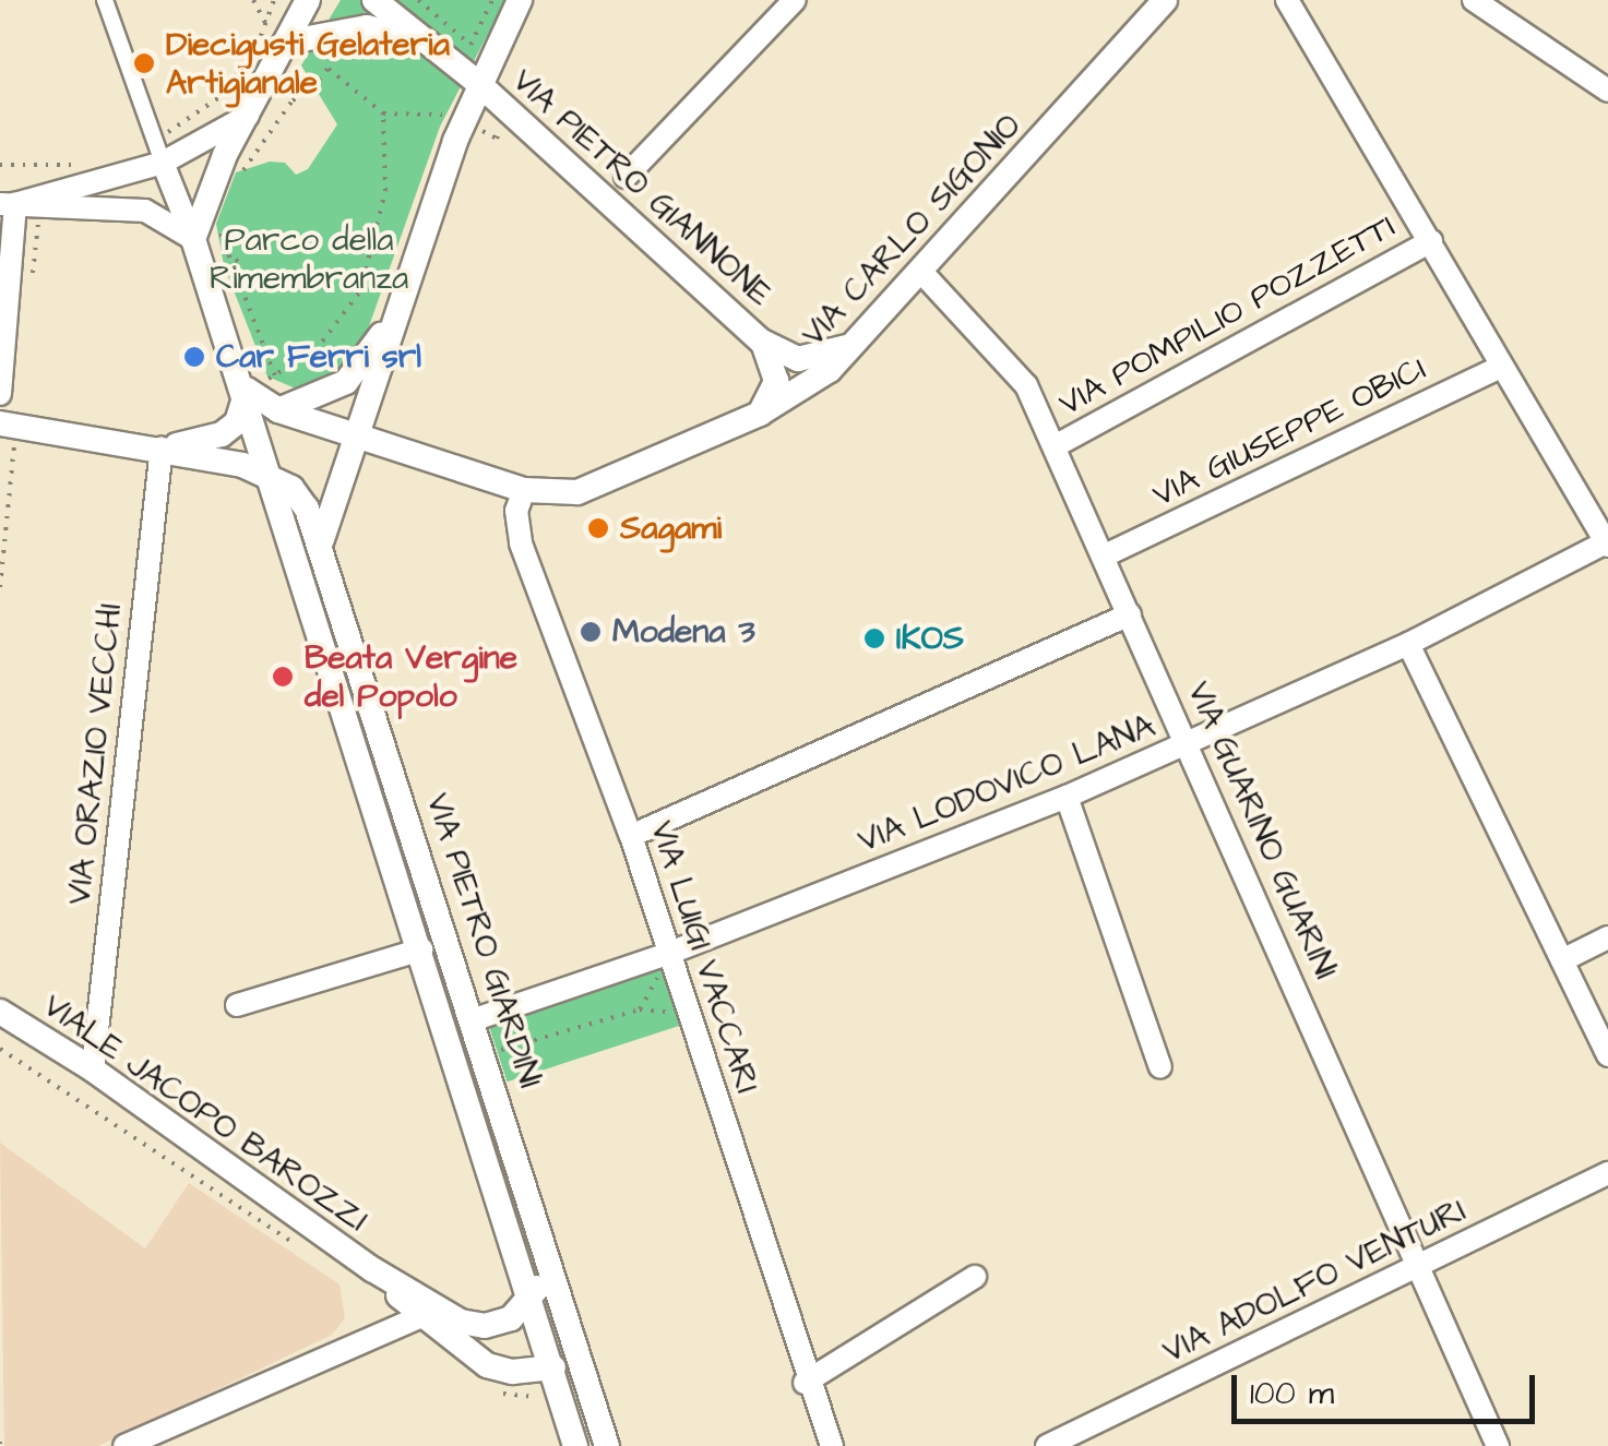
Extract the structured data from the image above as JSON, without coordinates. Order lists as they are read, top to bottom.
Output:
{
  "streets": {
    "street": [
      "VIA PIETRO GIANNONE",
      "VIA CARLO SIGONIO",
      "VIA POMPILIO POZZETTI",
      "VIA GIUSEPPE OBICI",
      "VIA ORAZIO VECCHI",
      "VIA LODOVICO LANA",
      "VIA GUARINO GUARINI",
      "VIA PIETRO GIARDINI",
      "VIA LUIGI VACCARI",
      "VIALE JACOPO BAROZZI",
      "VIA ADOLFO VENTURI"
    ]
  },
  "crossings": [
    ["VIA PIETRO GIANNONE", "VIA CARLO SIGONIO"],
    ["VIA CARLO SIGONIO", "VIA GUARINO GUARINI"],
    ["VIA CARLO SIGONIO", "VIA PIETRO GIARDINI"],
    ["VIA CARLO SIGONIO", "VIA LUIGI VACCARI"],
    ["VIA POMPILIO POZZETTI", "VIA GUARINO GUARINI"],
    ["VIA GIUSEPPE OBICI", "VIA GUARINO GUARINI"],
    ["VIA ORAZIO VECCHI", "VIALE JACOPO BAROZZI"],
    ["VIA LODOVICO LANA", "VIA GUARINO GUARINI"],
    ["VIA LODOVICO LANA", "VIA PIETRO GIARDINI"],
    ["VIA LODOVICO LANA", "VIA LUIGI VACCARI"],
    ["VIA GUARINO GUARINI", "VIA ADOLFO VENTURI"],
    ["VIA PIETRO GIARDINI", "VIALE JACOPO BAROZZI"]
  ],
  "parks": ["Parco della Rimembranza"],
  "places": [
    "Diecigusti Gelateria Artigianale",
    "Car Ferri srl",
    "Sagami",
    "Modena 3",
    "IKOS",
    "Beata Vergine del Popolo"
  ],
  "scale_bar": "100 m"
}
